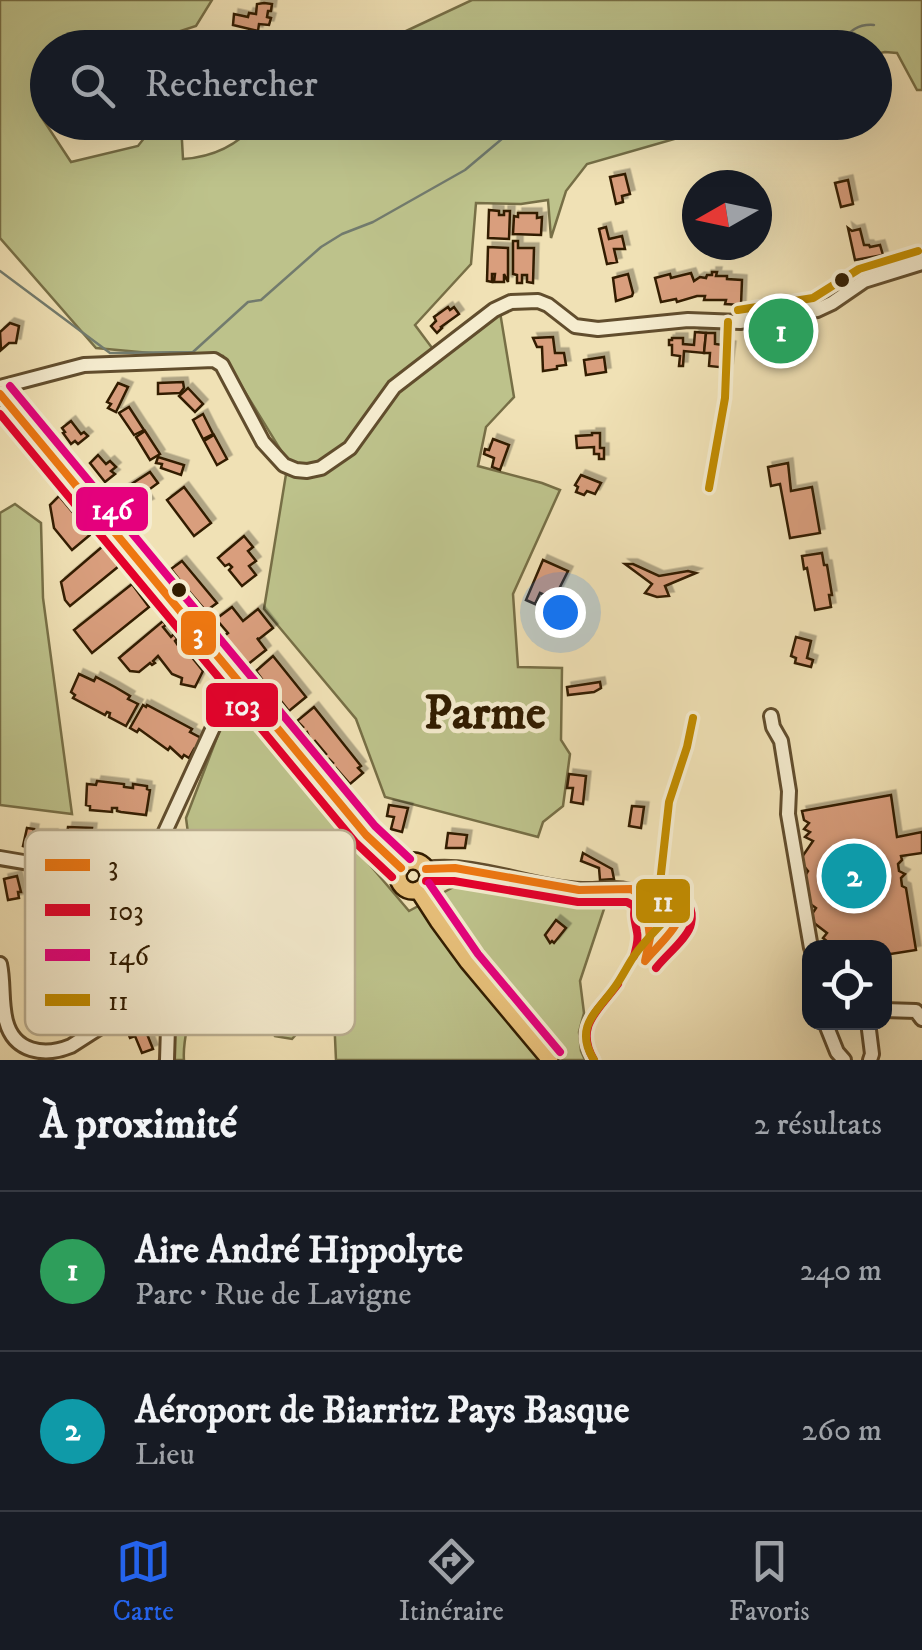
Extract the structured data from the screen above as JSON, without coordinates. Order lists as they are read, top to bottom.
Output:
{
  "districts": ["Parme"],
  "lines": [
    "transit line 11",
    "transit line 146",
    "transit line 3",
    "transit line 103"
  ],
  "legend": [
    "3",
    "103",
    "146",
    "11"
  ],
  "north": "left",
  "page": {
    "search": "Rechercher",
    "pins": ["1", "2"],
    "heading": ["À proximité", "2 résultats"],
    "list": [
      {
        "mark": "1",
        "name": "Aire André Hippolyte",
        "note": "Parc · Rue de Lavigne",
        "value": "240 m"
      },
      {
        "mark": "2",
        "name": "Aéroport de Biarritz Pays Basque",
        "note": "Lieu",
        "value": "260 m"
      }
    ],
    "nav": ["Carte", "Itinéraire", "Favoris"]
  }
}
